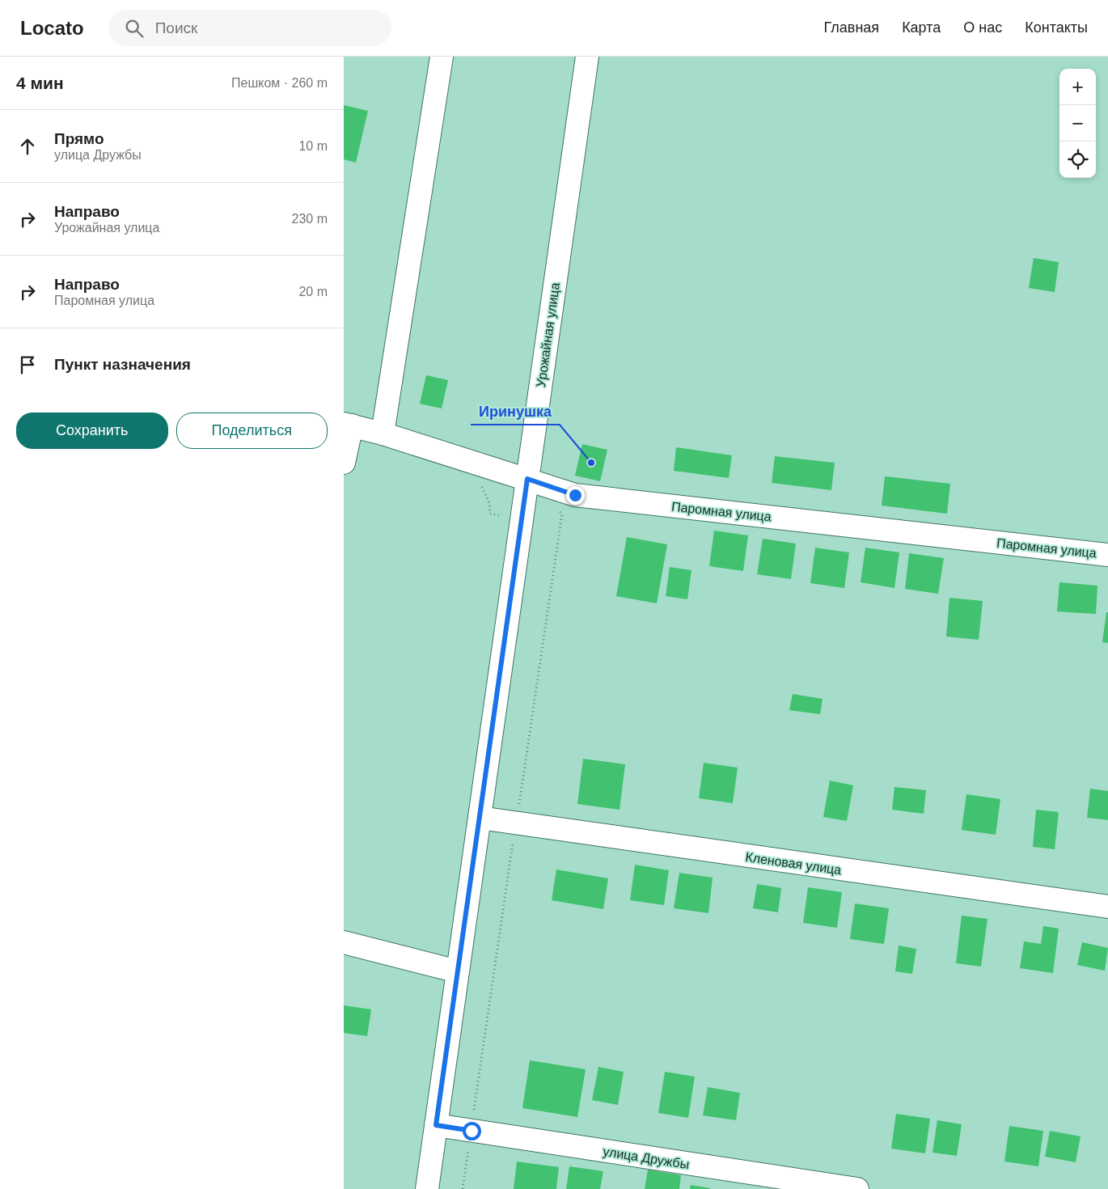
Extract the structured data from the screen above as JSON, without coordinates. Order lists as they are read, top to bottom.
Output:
{
  "streets": {
    "street": [
      "Урожайная улица",
      "Паромная улица",
      "Кленовая улица",
      "улица Дружбы"
    ]
  },
  "crossings": [
    ["Урожайная улица", "Паромная улица"],
    ["Урожайная улица", "Кленовая улица"],
    ["Урожайная улица", "улица Дружбы"]
  ],
  "places": ["Иринушка"],
  "page": {
    "header": "Locato",
    "search": "Поиск",
    "nav": [
      "Главная",
      "Карта",
      "О нас",
      "Контакты"
    ],
    "heading": ["4 мин", "Пешком · 260 m"],
    "map_buttons": ["+", "−"],
    "list": [
      ["Прямо", "улица Дружбы", "10 m"],
      ["Направо", "Урожайная улица", "230 m"],
      ["Направо", "Паромная улица", "20 m"],
      "Пункт назначения"
    ],
    "buttons": ["Сохранить", "Поделиться"]
  }
}
